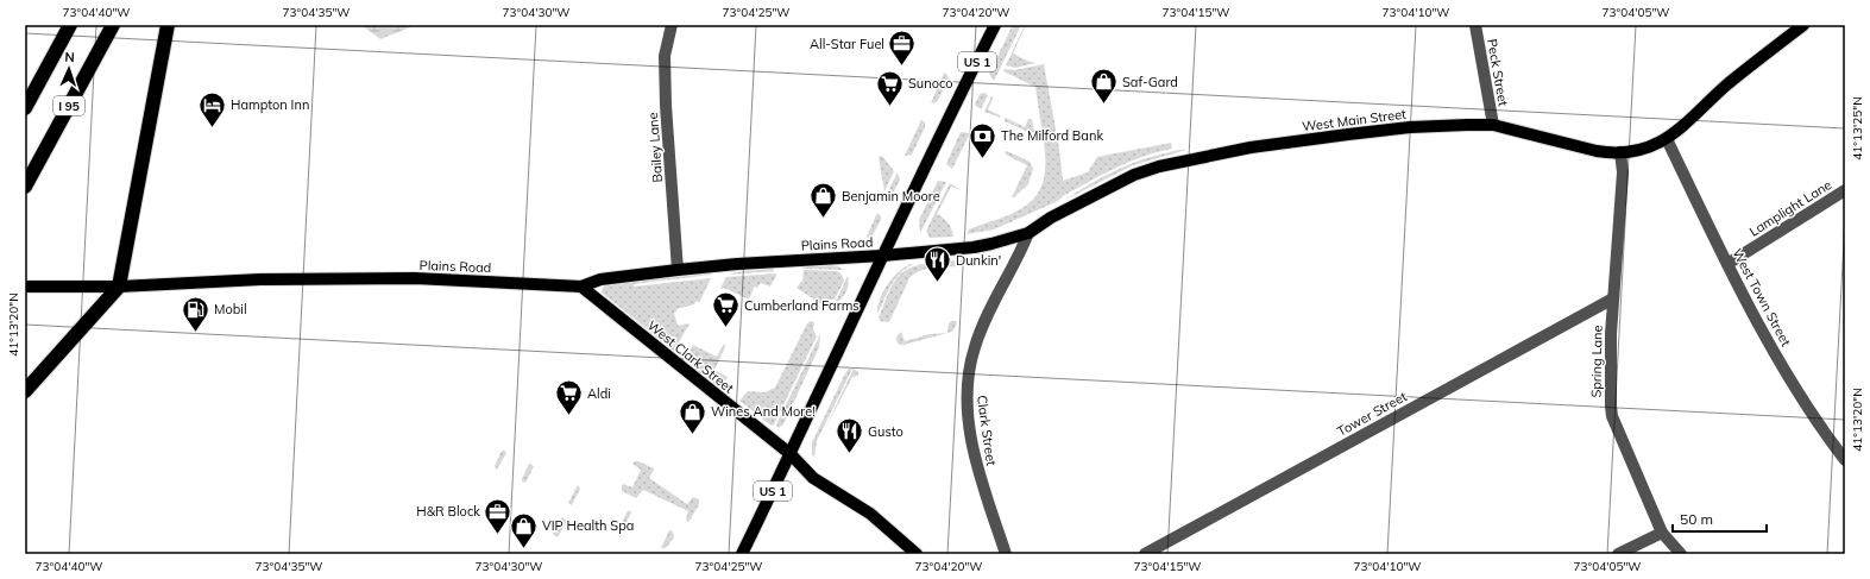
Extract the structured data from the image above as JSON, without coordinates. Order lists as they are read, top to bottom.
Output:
{
  "streets": {
    "highway": ["I 95"],
    "main road": [
      "US 1",
      "West Main Street",
      "Plains Road",
      "West Clark Street"
    ],
    "street": [
      "Peck Street",
      "Bailey Lane",
      "Lamplight Lane",
      "West Town Street",
      "Spring Lane",
      "Tower Street",
      "Clark Street"
    ]
  },
  "crossings": [
    ["US 1", "West Main Street"],
    ["US 1", "Plains Road"],
    ["US 1", "West Clark Street"],
    ["Peck Street", "West Main Street"],
    ["West Main Street", "Plains Road"],
    ["West Main Street", "West Town Street"],
    ["West Main Street", "Spring Lane"],
    ["West Main Street", "Clark Street"],
    ["Bailey Lane", "Plains Road"],
    ["Lamplight Lane", "West Town Street"],
    ["Plains Road", "West Clark Street"],
    ["Spring Lane", "Tower Street"]
  ],
  "places": {
    "office": ["All-Star Fuel", "H&R Block"],
    "shop": [
      "Saf-Gard",
      "Benjamin Moore",
      "Wines And More!",
      "VIP Health Spa"
    ],
    "supermarket": ["Sunoco", "Cumberland Farms", "Aldi"],
    "hotel": ["Hampton Inn"],
    "bank": ["The Milford Bank"],
    "restaurant": ["Dunkin'", "Gusto"],
    "fuel station": ["Mobil"]
  },
  "scale_bar": "50 m",
  "north": "top",
  "coordinates": [
    "73°04'40\"W",
    "73°04'35\"W",
    "73°04'30\"W",
    "73°04'25\"W",
    "73°04'20\"W",
    "73°04'15\"W",
    "73°04'10\"W",
    "73°04'05\"W",
    "41°13'25\"N",
    "41°13'20\"N"
  ]
}
